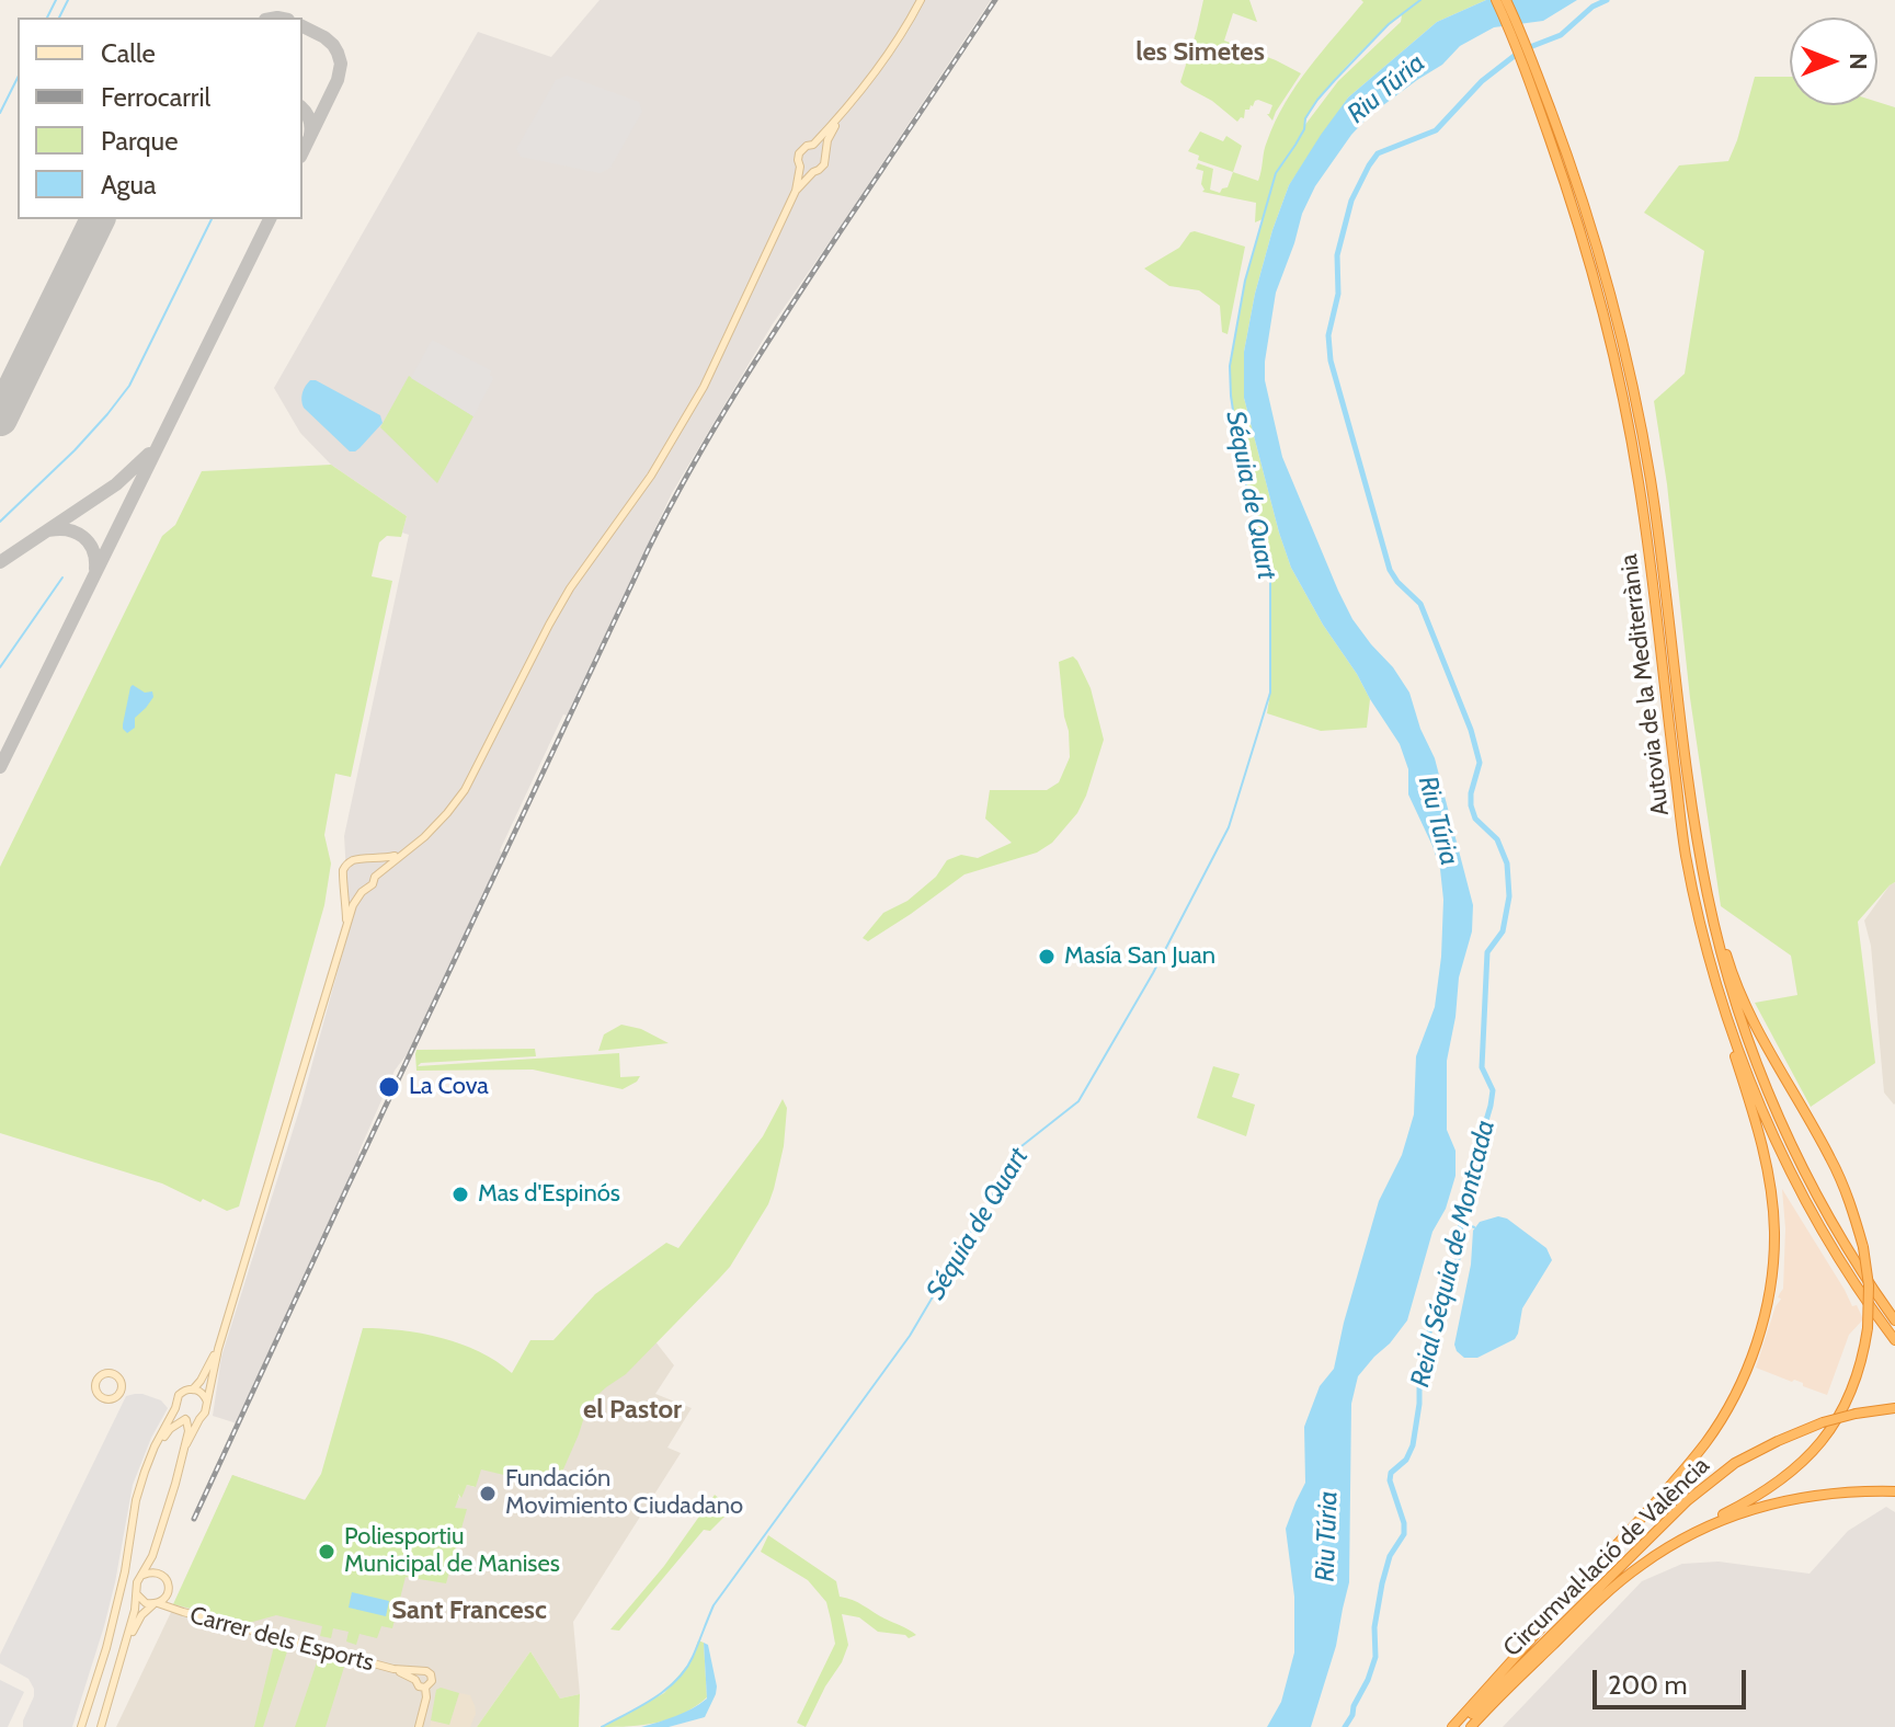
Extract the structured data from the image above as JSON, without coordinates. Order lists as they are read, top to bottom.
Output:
{
  "streets": {
    "highway": ["Autovia de la Mediterrània", "Circumval·lació de València"],
    "main road": ["Carrer dels Esports"]
  },
  "districts": ["les Simetes", "el Pastor", "Sant Francesc"],
  "water": ["Riu Túria", "Séquia de Quart", "Reial Séquia de Montcada"],
  "places": [
    "Masía San Juan",
    "La Cova",
    "Mas d'Espinós",
    "Fundación Movimiento Ciudadano",
    "Poliesportiu Municipal de Manises"
  ],
  "legend": [
    "Calle",
    "Ferrocarril",
    "Parque",
    "Agua"
  ],
  "scale_bar": "200 m",
  "north": "right"
}
